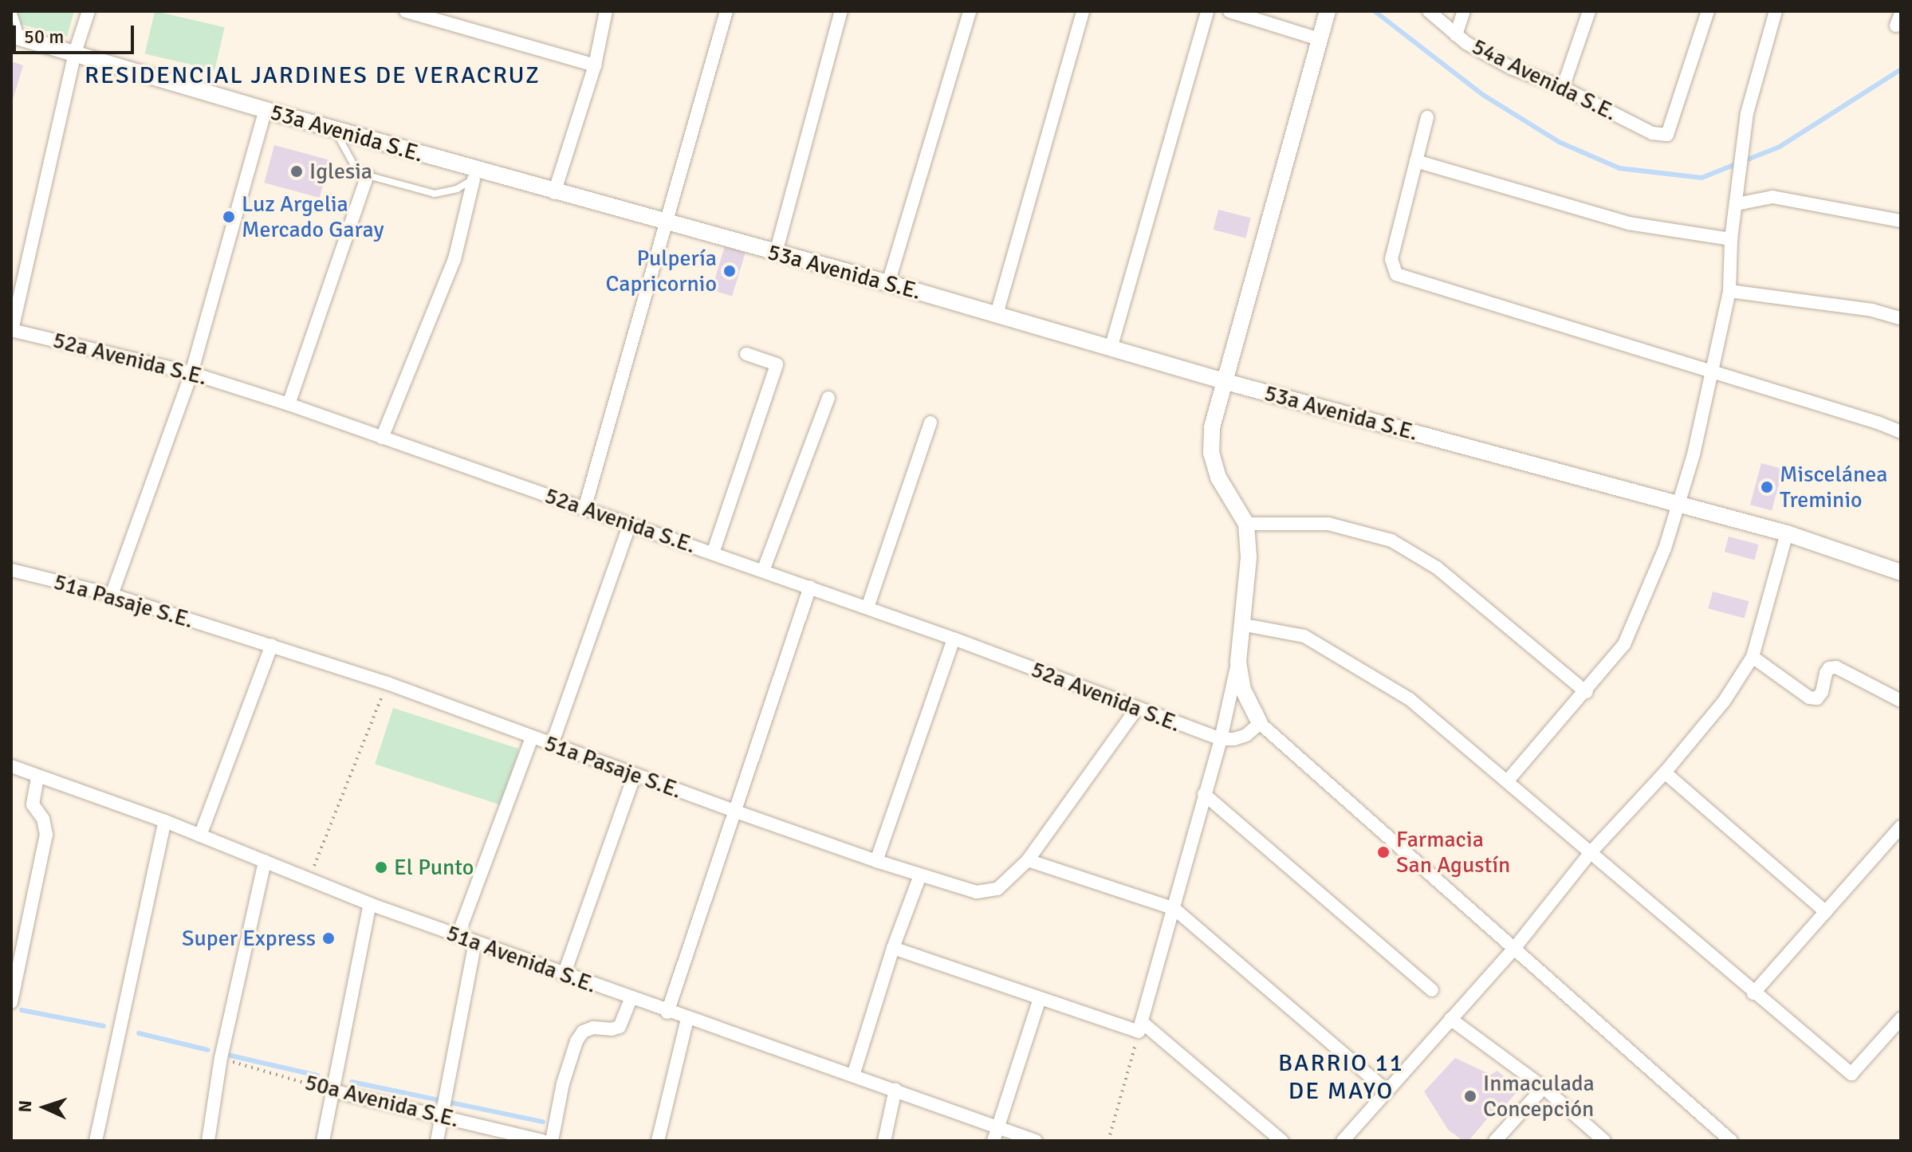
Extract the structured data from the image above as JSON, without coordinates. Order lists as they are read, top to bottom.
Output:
{
  "streets": {
    "street": [
      "54a Avenida S.E.",
      "53a Avenida S.E.",
      "52a Avenida S.E.",
      "51a Pasaje S.E.",
      "51a Avenida S.E.",
      "50a Avenida S.E."
    ]
  },
  "crossings": [
    ["52a Avenida S.E.", "51a Pasaje S.E."]
  ],
  "districts": ["RESIDENCIAL JARDINES DE VERACRUZ", "BARRIO 11 DE MAYO"],
  "places": [
    "Iglesia",
    "Luz Argelia Mercado Garay",
    "Pulpería Capricornio",
    "Miscelánea Treminio",
    "Farmacia San Agustín",
    "El Punto",
    "Super Express",
    "Inmaculada Concepción"
  ],
  "scale_bar": "50 m",
  "north": "left"
}
